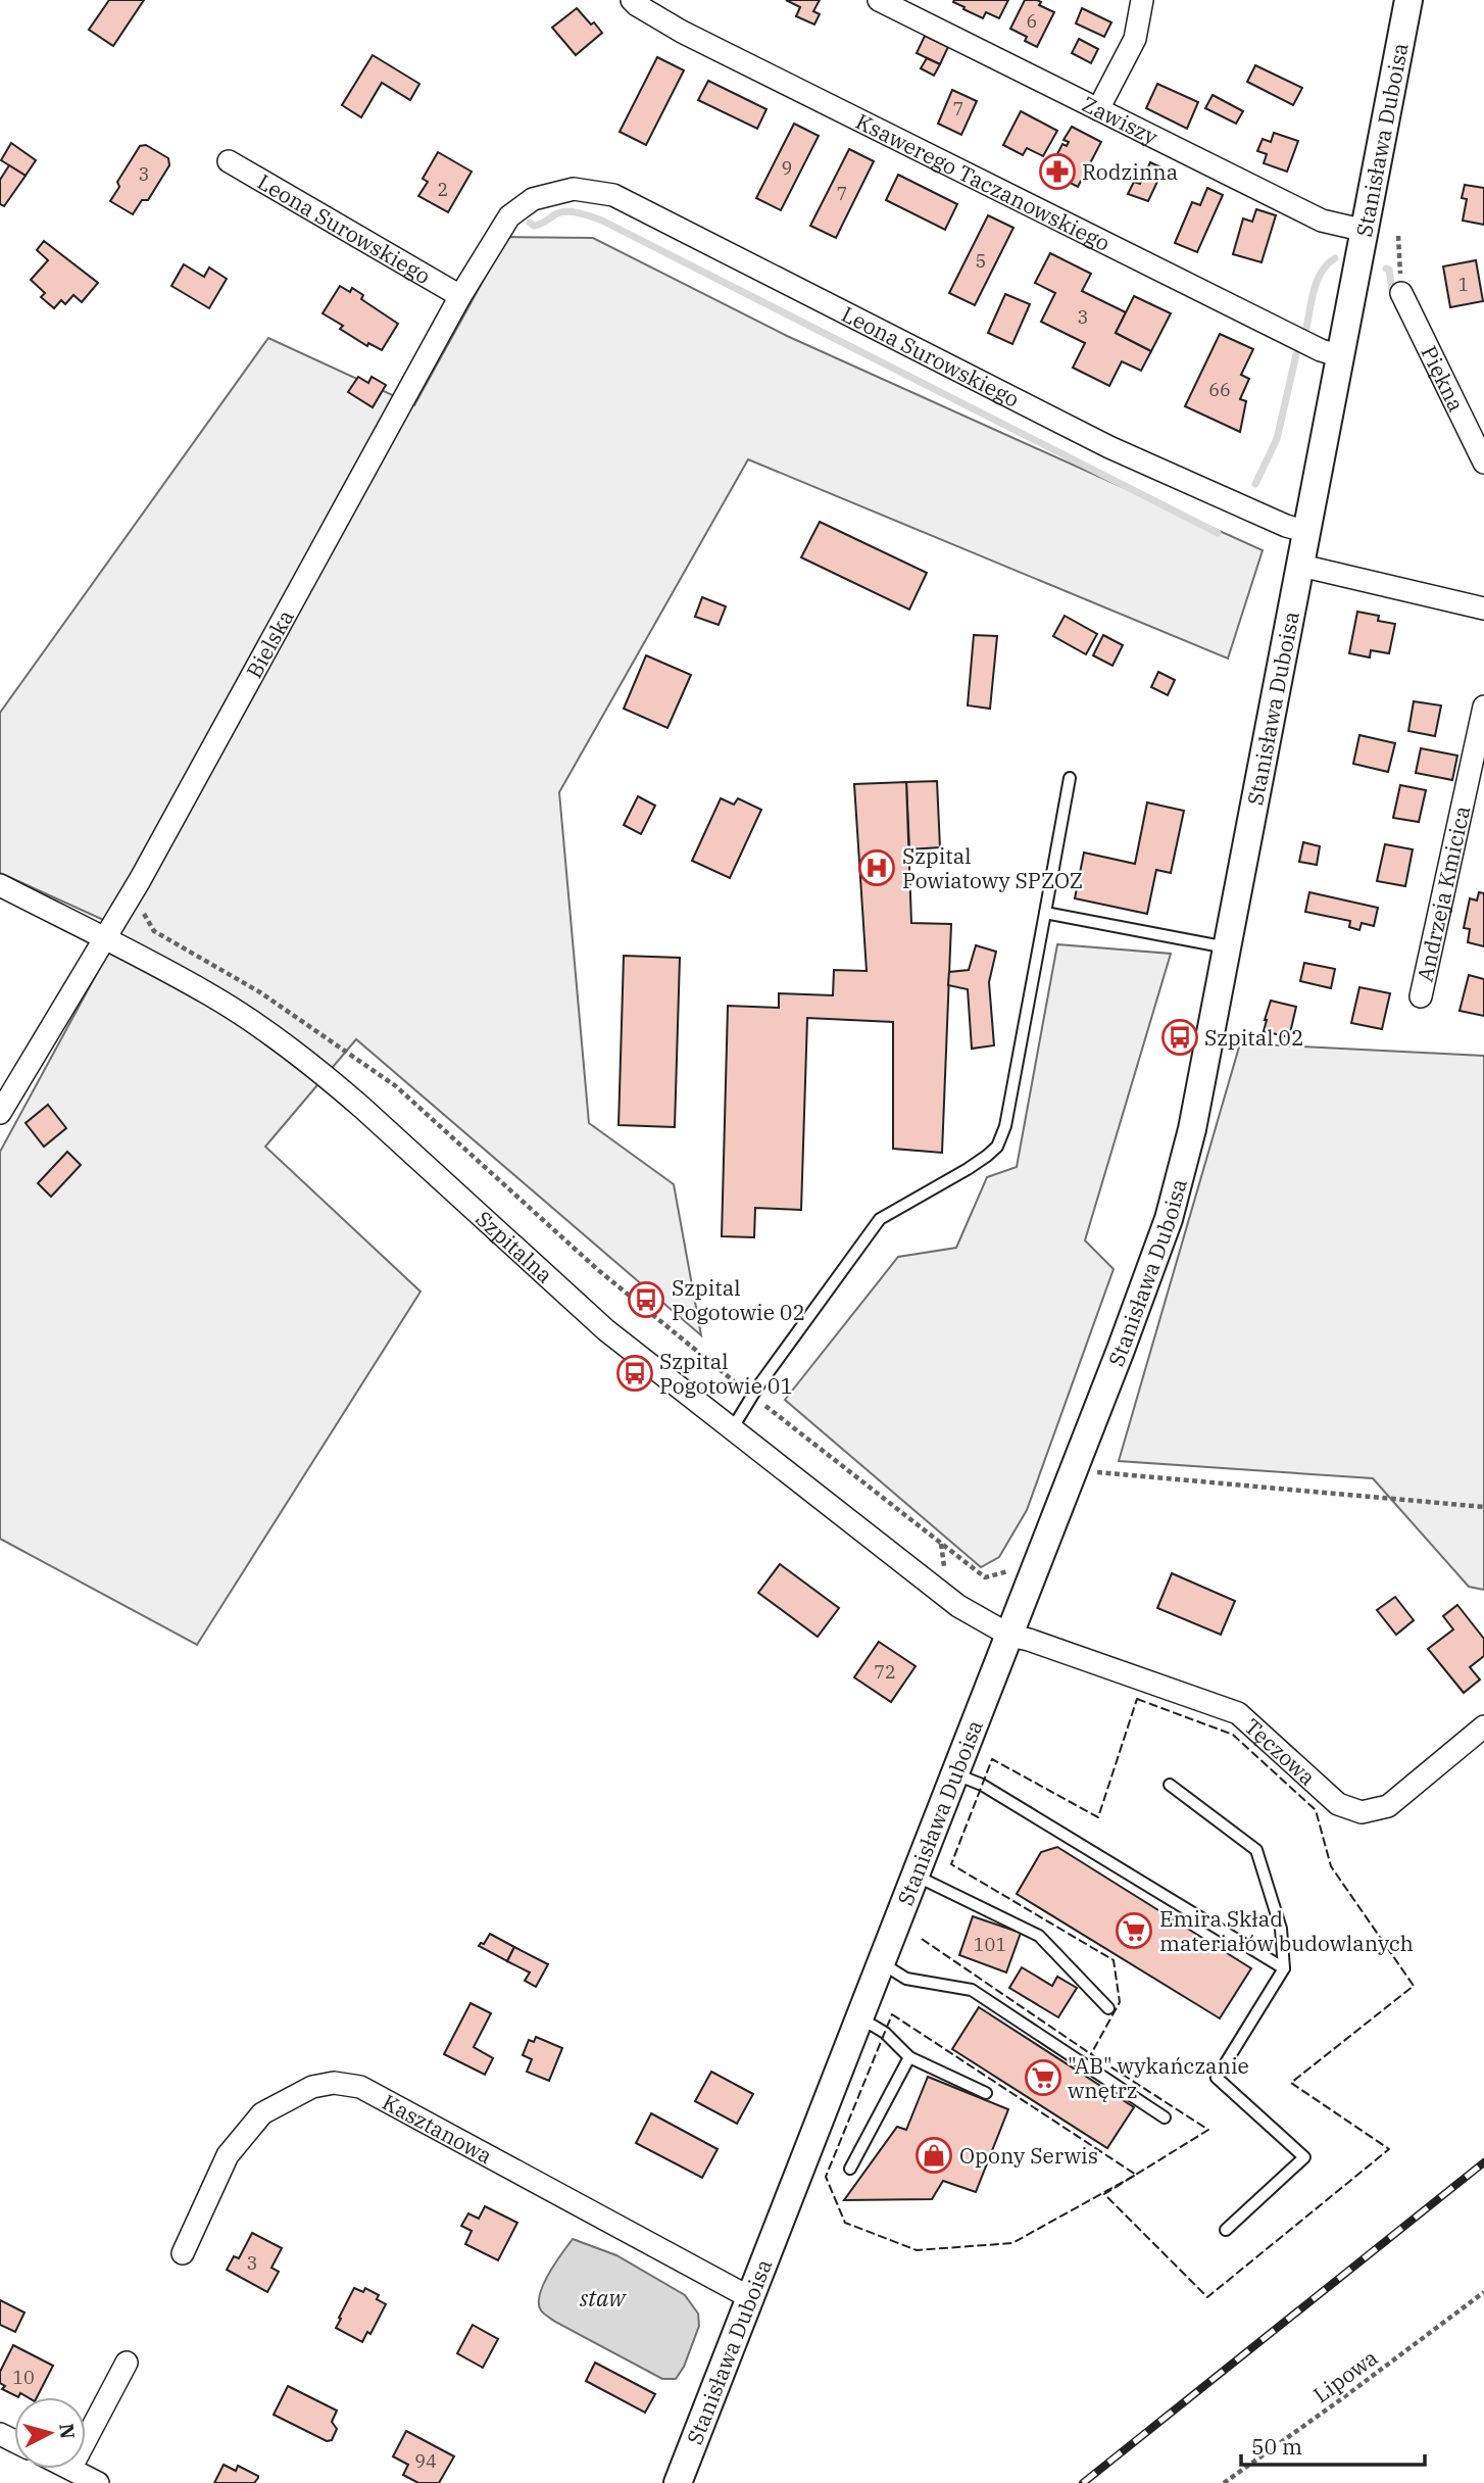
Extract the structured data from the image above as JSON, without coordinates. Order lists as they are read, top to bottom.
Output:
{
  "streets": {
    "street": [
      "Zawiszy",
      "Stanisława Duboisa",
      "Ksawerego Taczanowskiego",
      "Leona Surowskiego",
      "Piękna",
      "Bielska",
      "Andrzeja Kmicica",
      "Szpitalna",
      "Tęczowa",
      "Kasztanowa"
    ],
    "path": ["Lipowa"]
  },
  "crossings": [
    ["Zawiszy", "Stanisława Duboisa"],
    ["Stanisława Duboisa", "Ksawerego Taczanowskiego"],
    ["Stanisława Duboisa", "Leona Surowskiego"],
    ["Stanisława Duboisa", "Szpitalna"],
    ["Stanisława Duboisa", "Tęczowa"],
    ["Stanisława Duboisa", "Kasztanowa"],
    ["Leona Surowskiego", "Bielska"],
    ["Bielska", "Szpitalna"],
    ["Szpitalna", "Tęczowa"]
  ],
  "water": ["staw"],
  "places": {
    "pharmacy": ["Rodzinna"],
    "hospital": ["Szpital Powiatowy SPZOZ"],
    "bus stop": ["Szpital 02", "Szpital Pogotowie 02", "Szpital Pogotowie 01"],
    "supermarket": ["Emira Skład materiałów budowlanych", "\"AB\" wykańczanie wnętrz"],
    "shop": ["Opony Serwis"]
  },
  "house_numbers": [
    "6",
    "7",
    "9",
    "3",
    "2",
    "7",
    "5",
    "1",
    "3",
    "66",
    "72",
    "101",
    "3",
    "10",
    "94"
  ],
  "scale_bar": "50 m",
  "north": "right"
}
